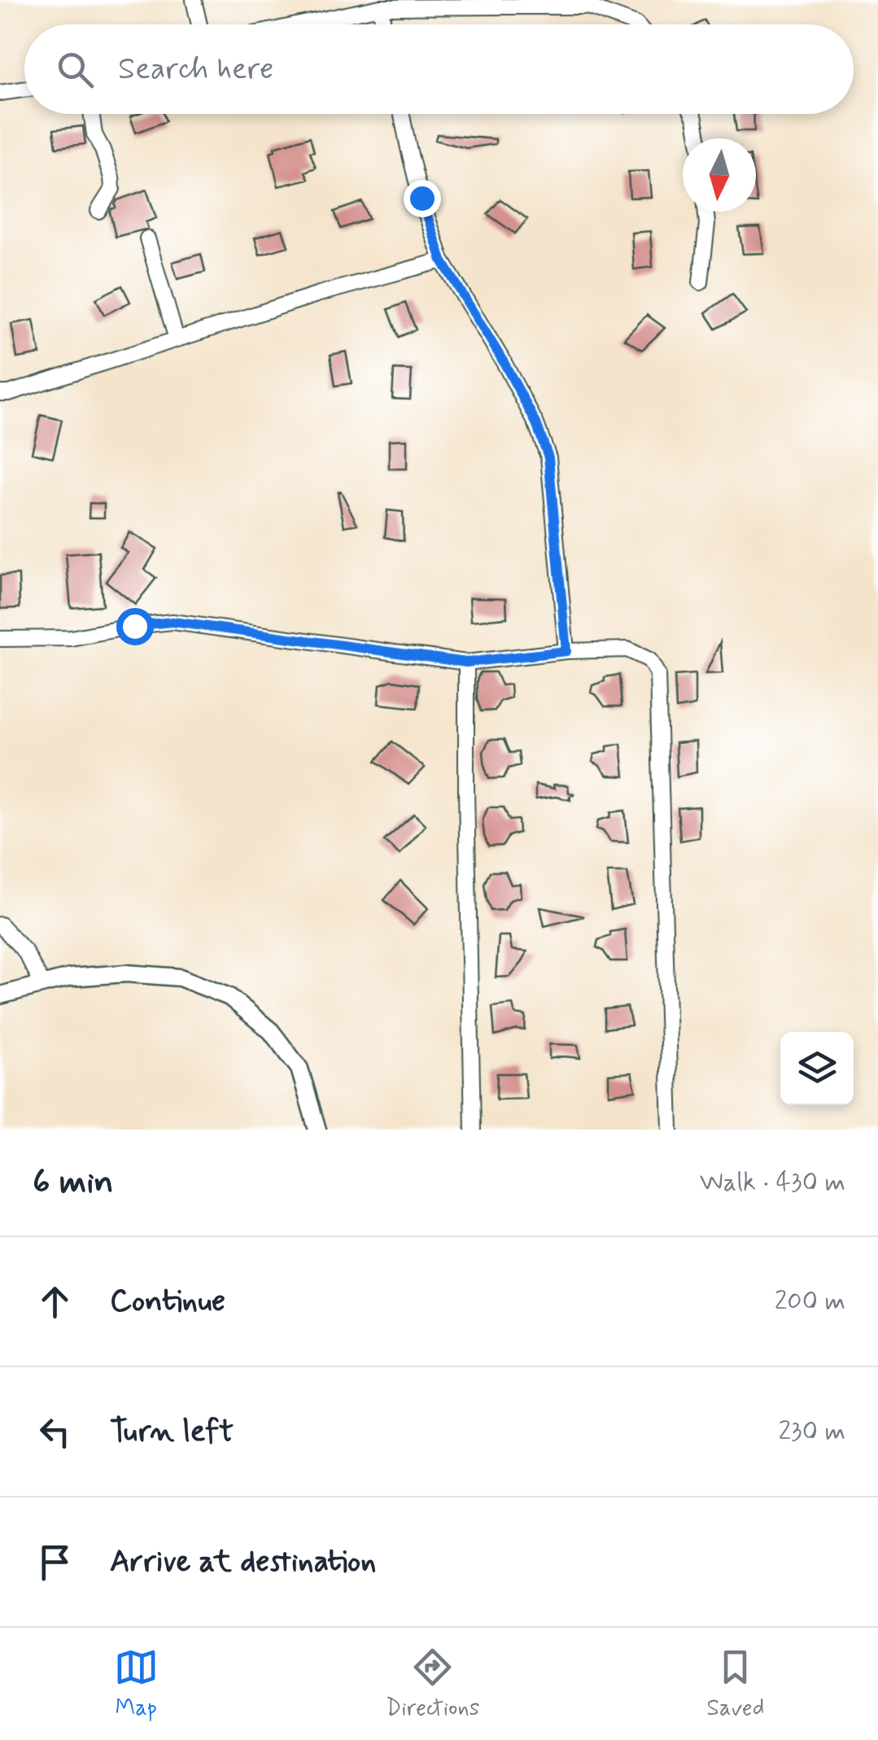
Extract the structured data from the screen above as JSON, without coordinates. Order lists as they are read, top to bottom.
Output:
{
  "north": "bottom",
  "page": {
    "search": "Search here",
    "heading": ["6 min", "Walk · 430 m"],
    "list": [
      ["Continue", "200 m"],
      ["Turn left", "230 m"],
      "Arrive at destination"
    ],
    "nav": ["Map", "Directions", "Saved"]
  }
}
